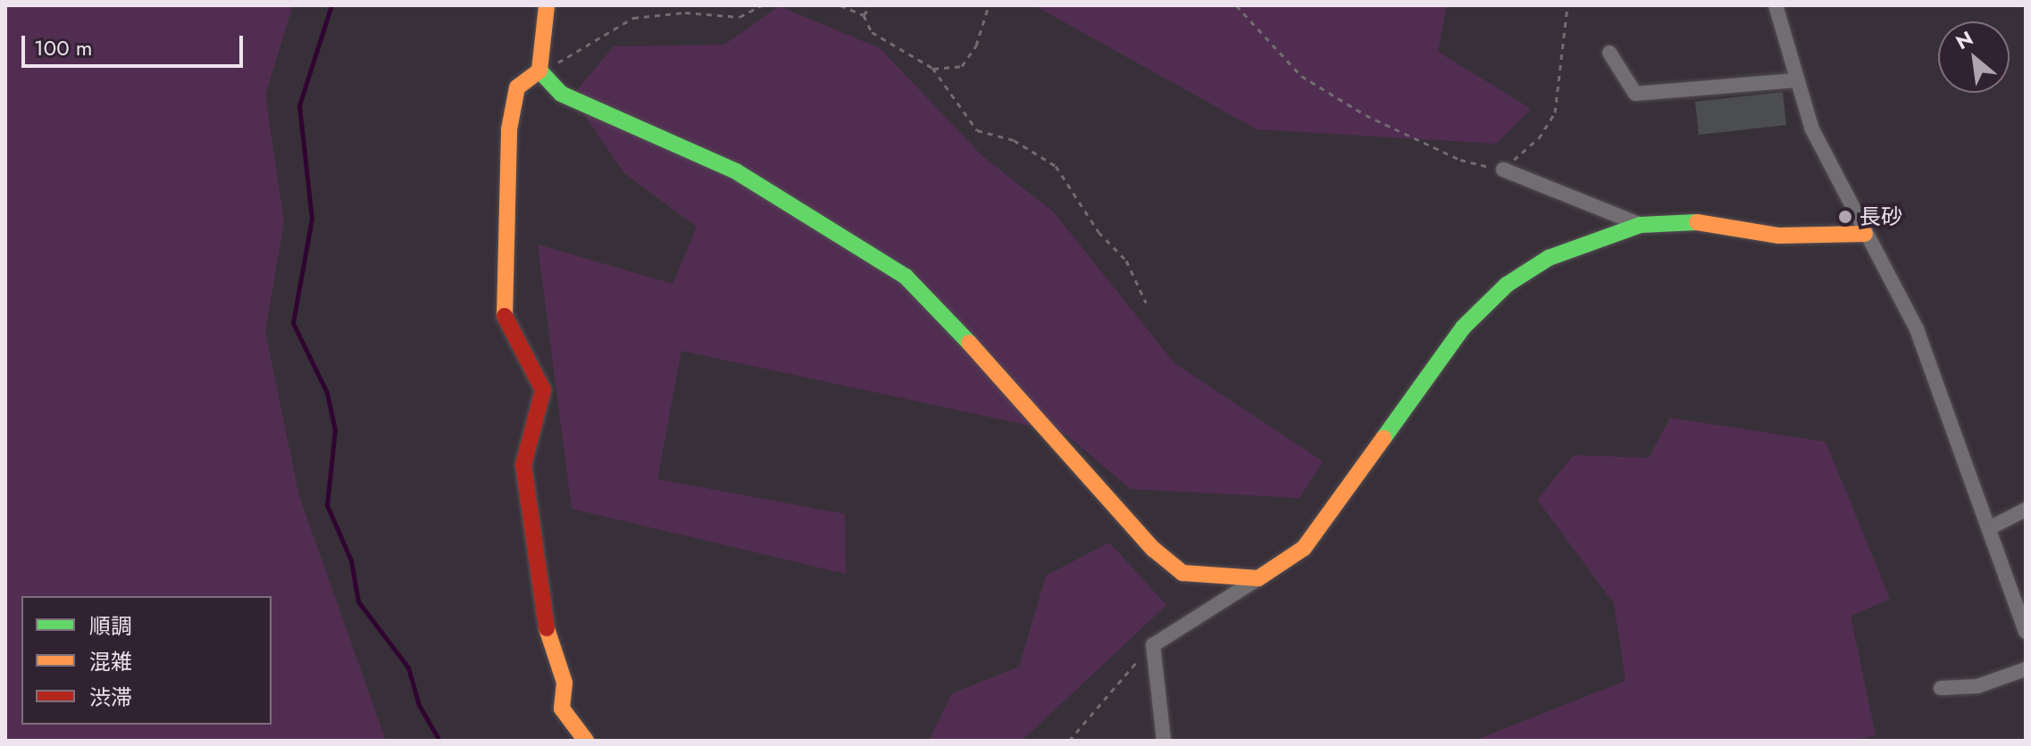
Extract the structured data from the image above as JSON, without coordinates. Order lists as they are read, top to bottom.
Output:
{
  "places": ["長砂"],
  "legend": ["順調", "混雑", "渋滞"],
  "scale_bar": "100 m",
  "north": "top left"
}
